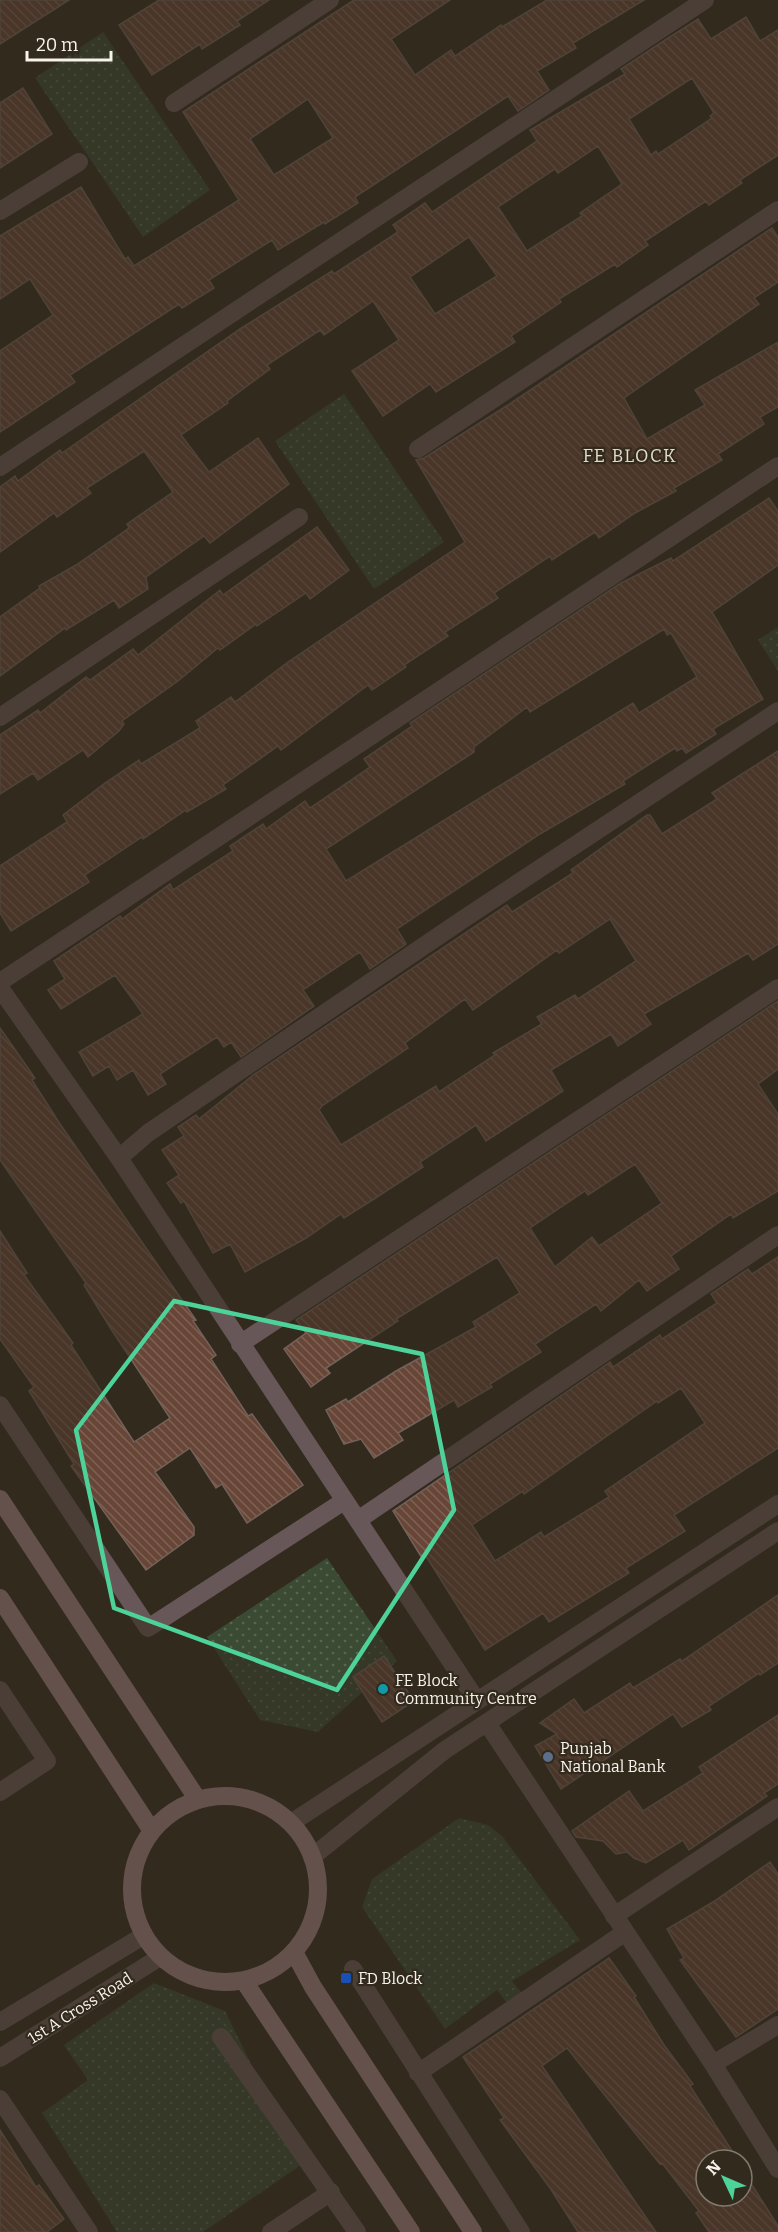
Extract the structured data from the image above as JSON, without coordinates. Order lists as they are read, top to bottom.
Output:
{
  "streets": {
    "street": ["1st A Cross Road"]
  },
  "districts": ["FE BLOCK"],
  "places": {
    "other": ["FE Block Community Centre", "Punjab National Bank"],
    "transit": ["FD Block"]
  },
  "scale_bar": "20 m",
  "north": "top left"
}
